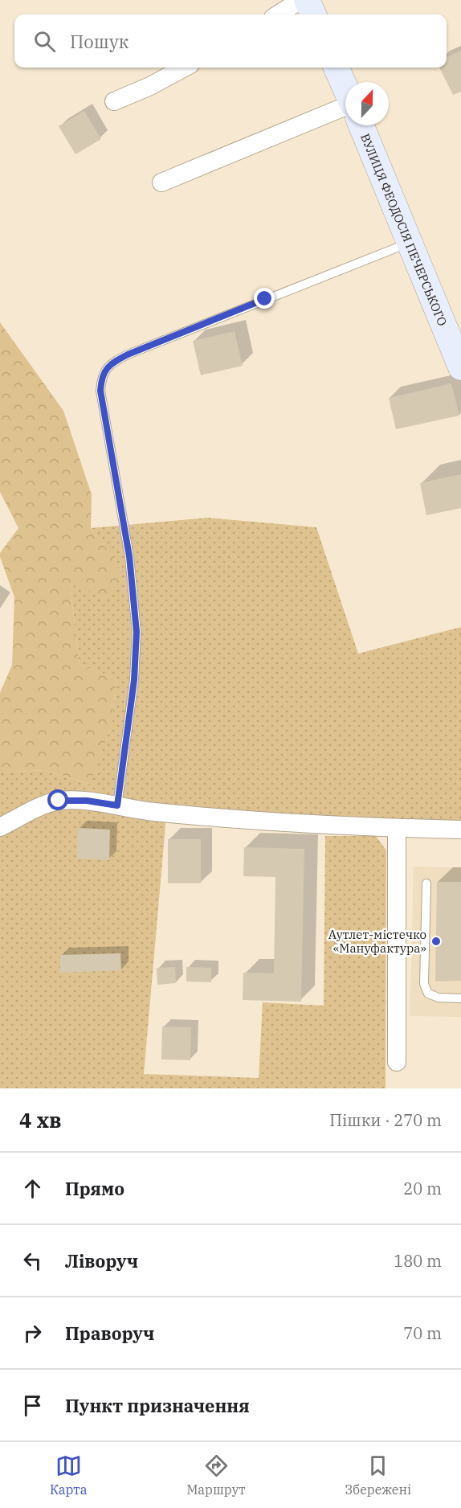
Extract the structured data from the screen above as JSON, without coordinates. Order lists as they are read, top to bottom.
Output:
{
  "streets": {
    "street": ["ВУЛИЦЯ ФЕОДОСІЯ ПЕЧЕРСЬКОГО"]
  },
  "places": ["Аутлет-містечко «Мануфактура»"],
  "north": "top",
  "page": {
    "search": "Пошук",
    "heading": ["4 хв", "Пішки · 270 m"],
    "list": [
      ["Прямо", "20 m"],
      ["Ліворуч", "180 m"],
      ["Праворуч", "70 m"],
      "Пункт призначення"
    ],
    "nav": ["Карта", "Маршрут", "Збережені"]
  }
}
